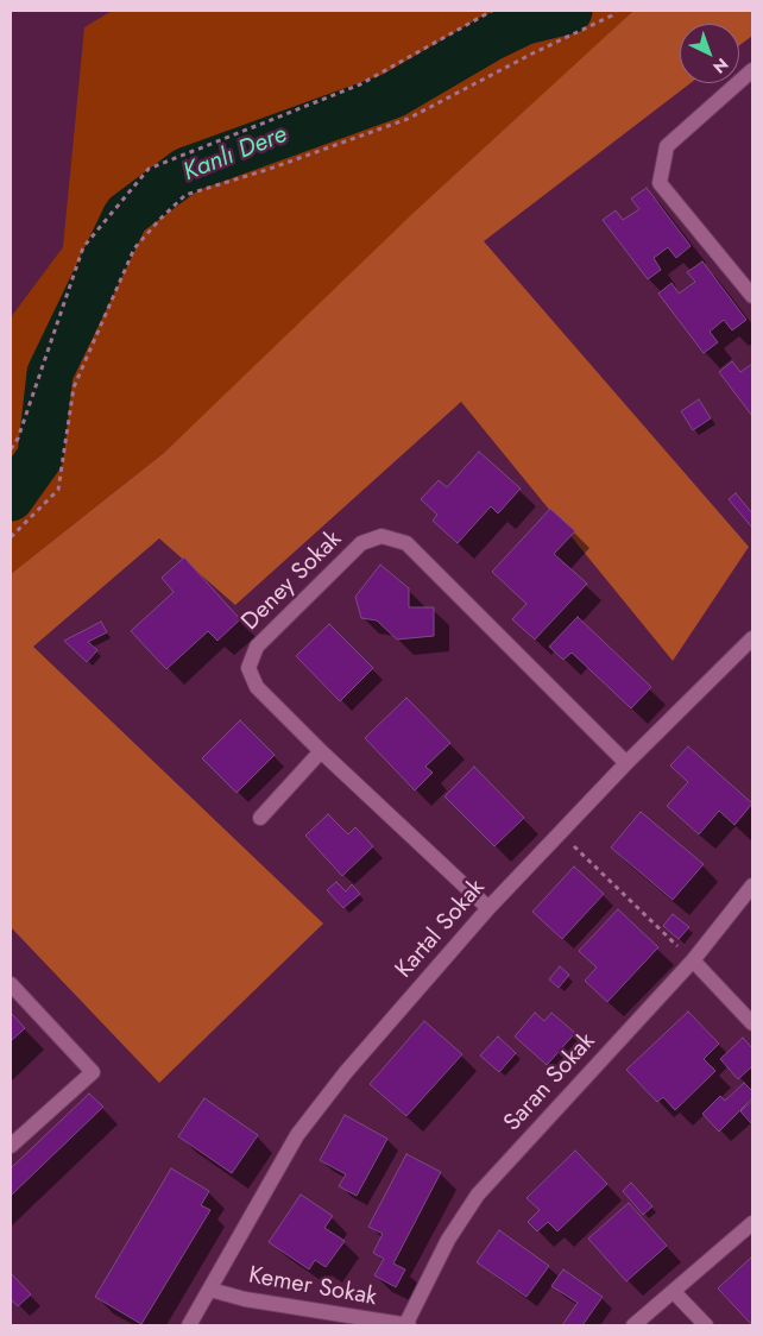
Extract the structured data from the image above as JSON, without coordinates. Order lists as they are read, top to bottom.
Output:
{
  "streets": {
    "street": [
      "Deney Sokak",
      "Kartal Sokak",
      "Saran Sokak",
      "Kemer Sokak"
    ]
  },
  "crossings": [
    ["Deney Sokak", "Kartal Sokak"],
    ["Kartal Sokak", "Kemer Sokak"],
    ["Saran Sokak", "Kemer Sokak"]
  ],
  "water": ["Kanlı Dere"],
  "north": "bottom right"
}
